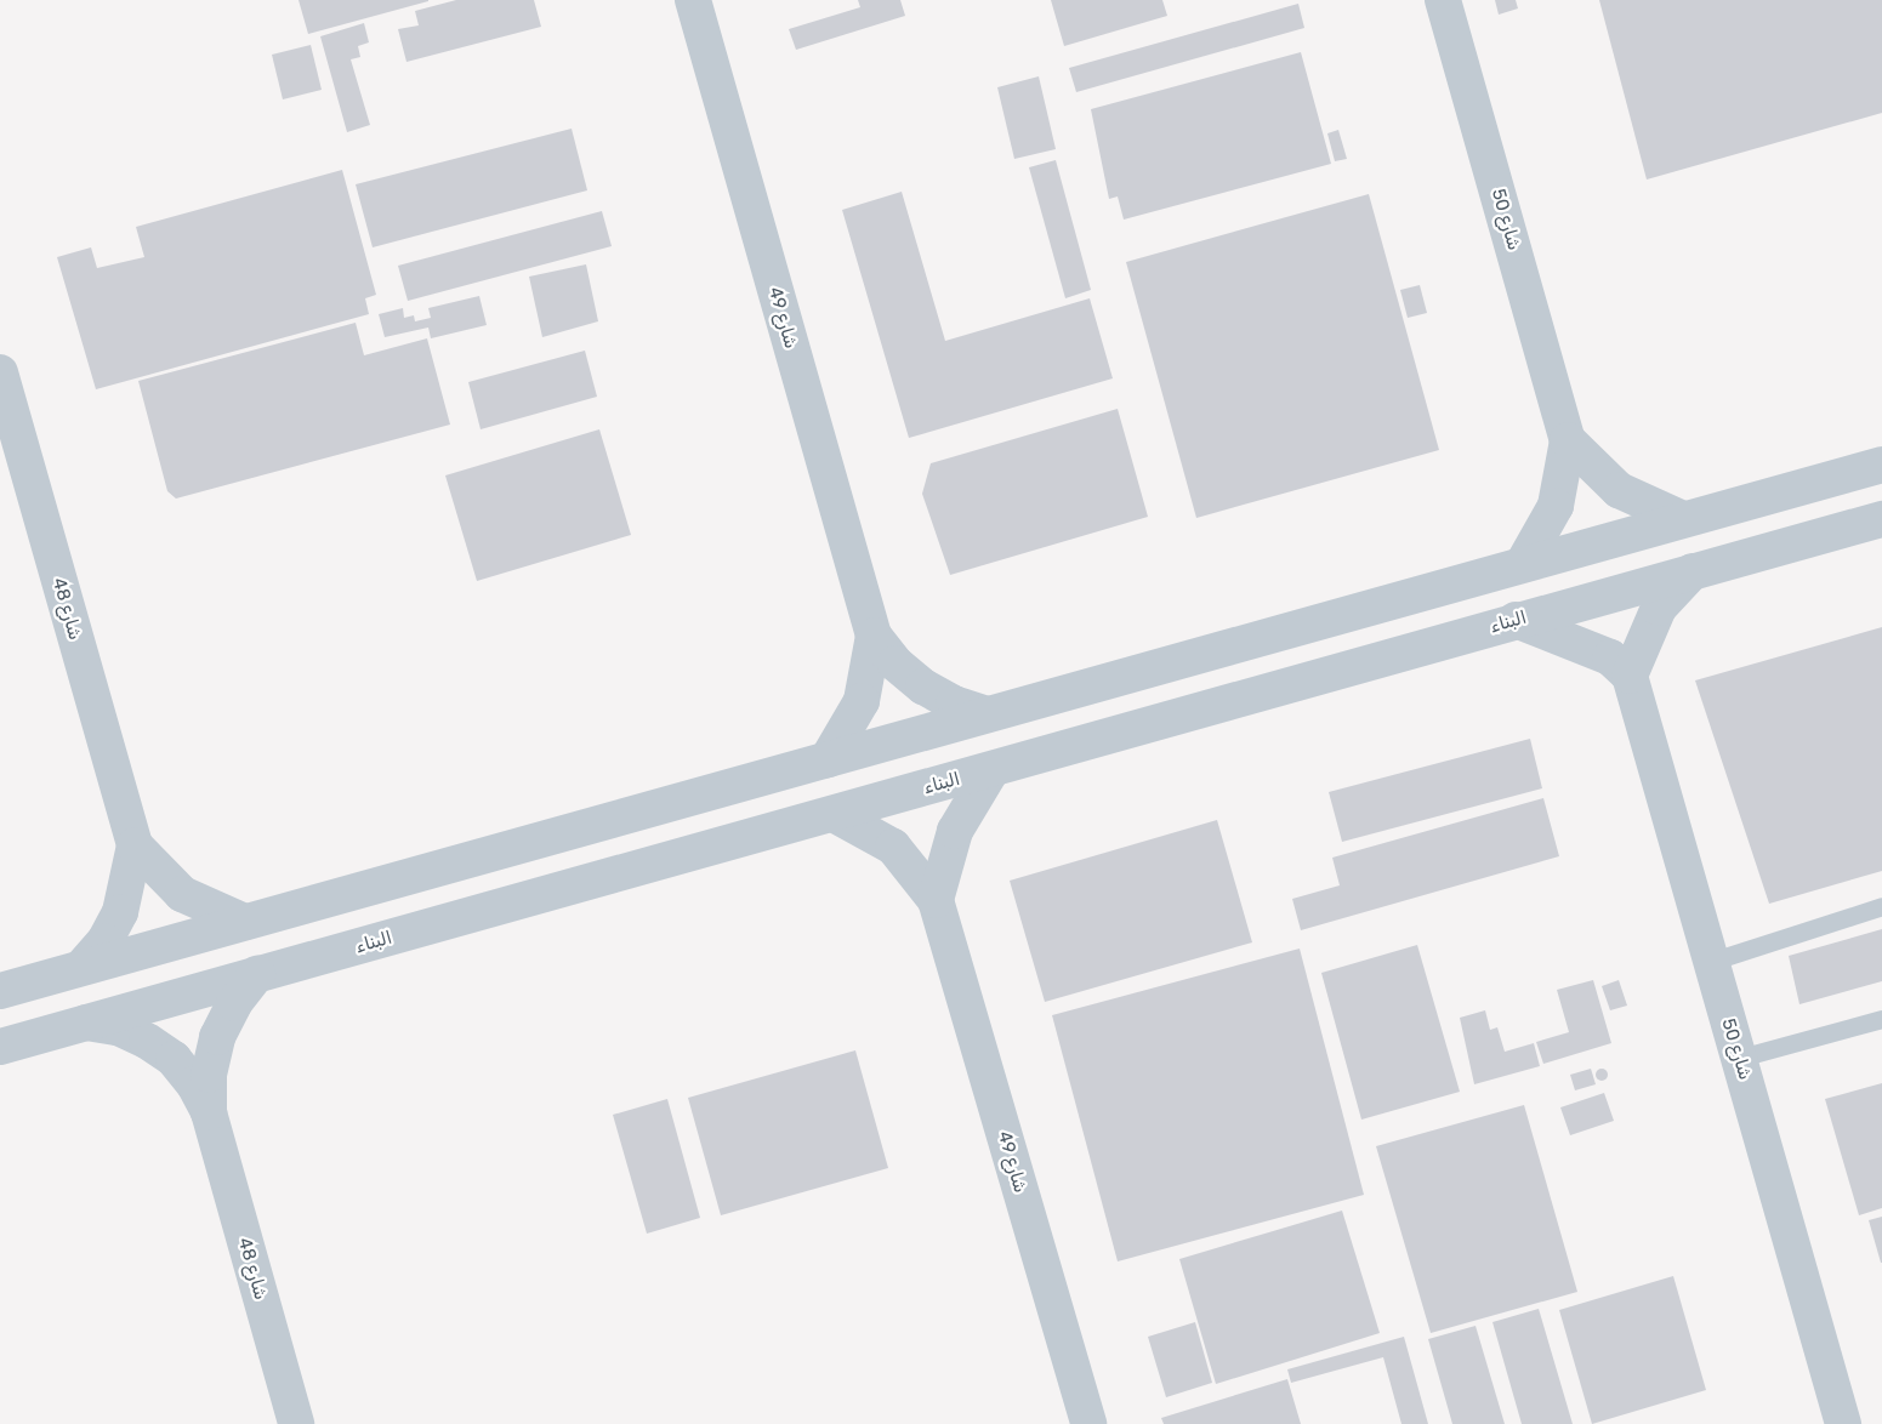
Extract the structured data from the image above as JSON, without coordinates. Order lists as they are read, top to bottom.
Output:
{
  "streets": {
    "street": [
      "شارع 50",
      "شارع 49",
      "شارع 48",
      "البناء"
    ]
  },
  "crossings": [
    ["شارع 49", "البناء"],
    ["شارع 48", "البناء"]
  ]
}
